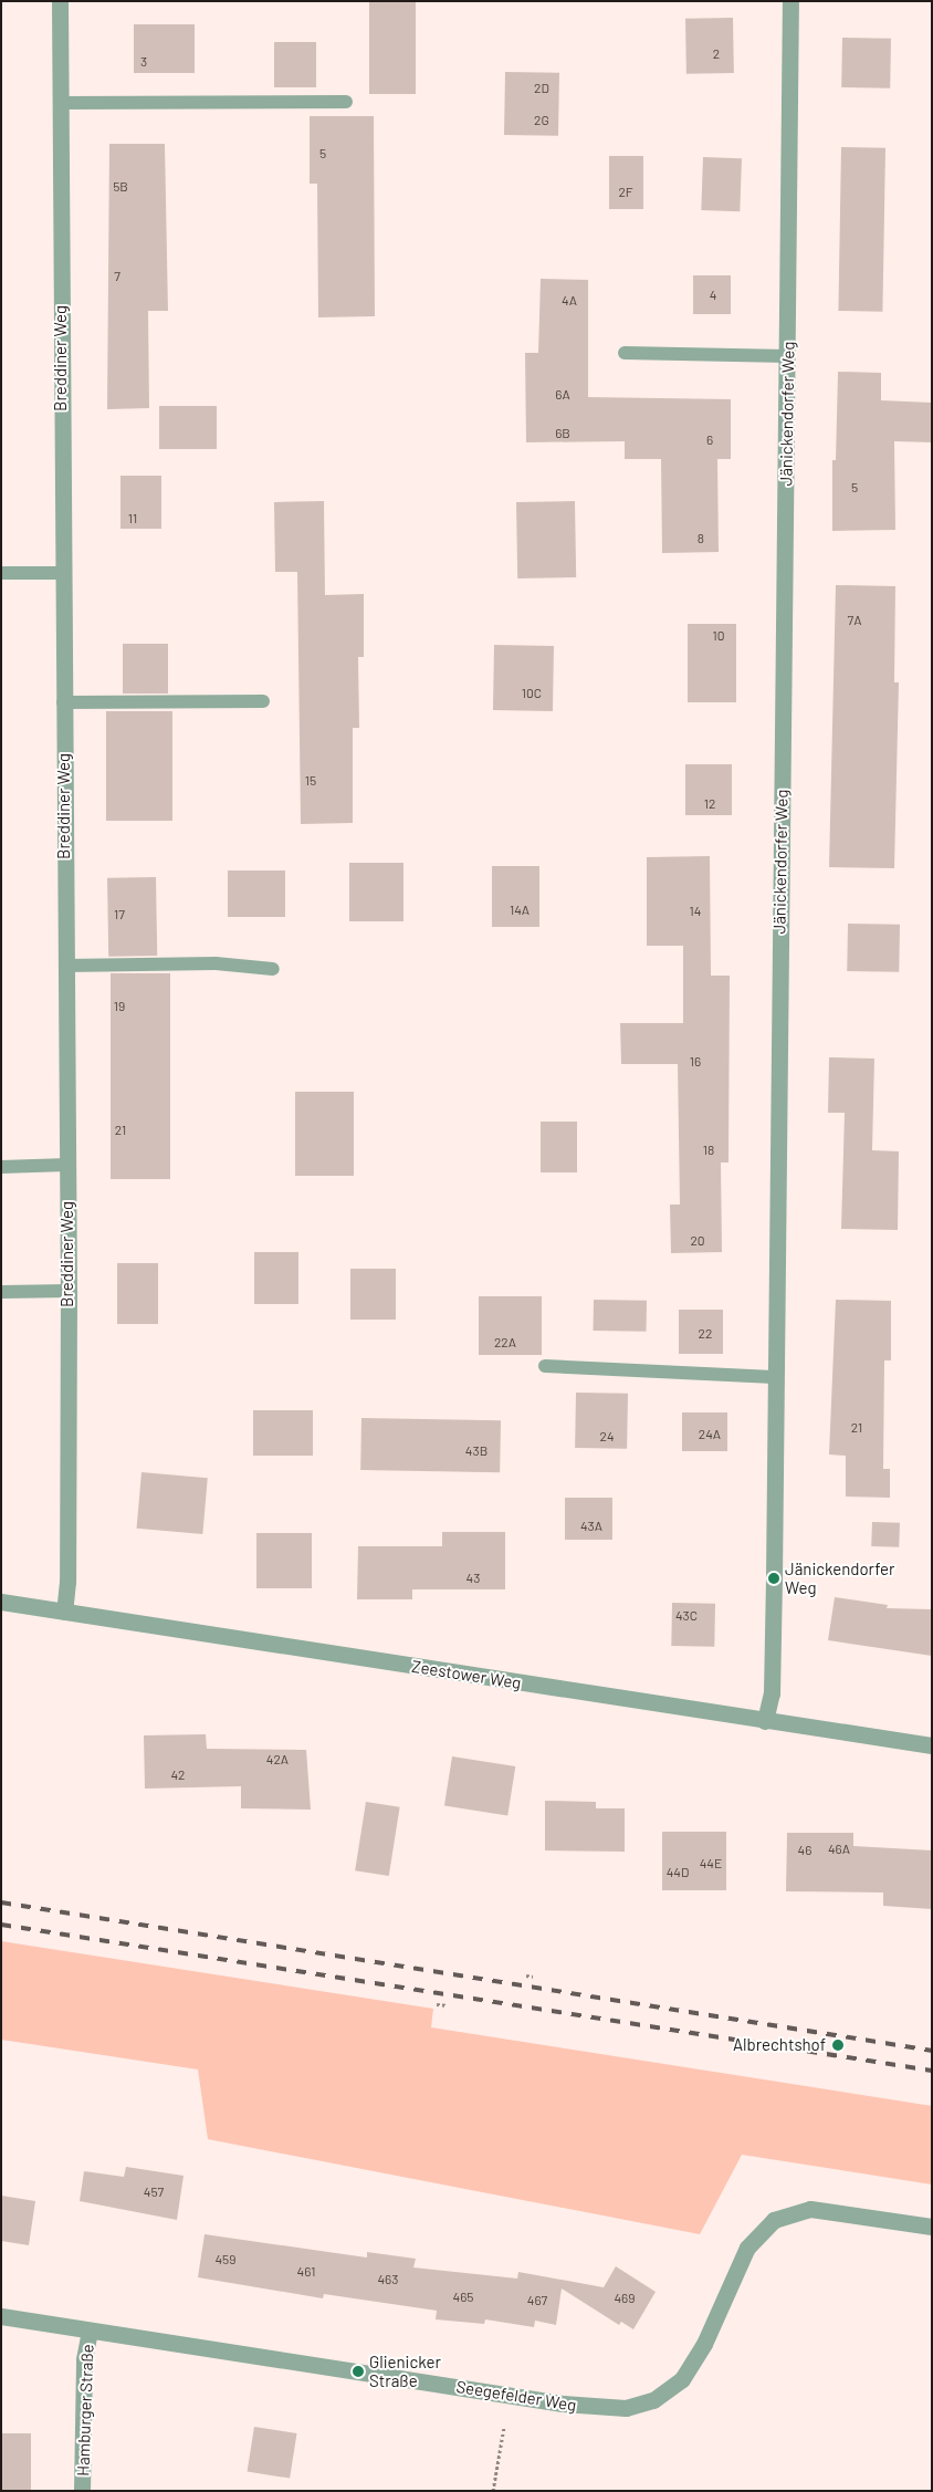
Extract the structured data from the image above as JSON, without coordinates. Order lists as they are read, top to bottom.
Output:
{
  "streets": {
    "street": [
      "Breddiner Weg",
      "Jänickendorfer Weg",
      "Zeestower Weg",
      "Seegefelder Weg",
      "Hamburger Straße"
    ]
  },
  "crossings": [
    ["Breddiner Weg", "Zeestower Weg"],
    ["Jänickendorfer Weg", "Zeestower Weg"],
    ["Seegefelder Weg", "Hamburger Straße"]
  ],
  "places": ["Jänickendorfer Weg", "Albrechtshof", "Glienicker Straße"],
  "house_numbers": [
    "2",
    "3",
    "2D",
    "2G",
    "5",
    "5B",
    "2F",
    "7",
    "4",
    "4A",
    "6A",
    "6B",
    "6",
    "5",
    "11",
    "8",
    "7A",
    "10",
    "10C",
    "15",
    "12",
    "14A",
    "14",
    "17",
    "19",
    "16",
    "21",
    "18",
    "20",
    "22",
    "22A",
    "21",
    "24A",
    "24",
    "43B",
    "43A",
    "43",
    "43C",
    "42A",
    "42",
    "46A",
    "46",
    "44E",
    "44D",
    "457",
    "459",
    "461",
    "463",
    "465",
    "469",
    "467"
  ]
}
